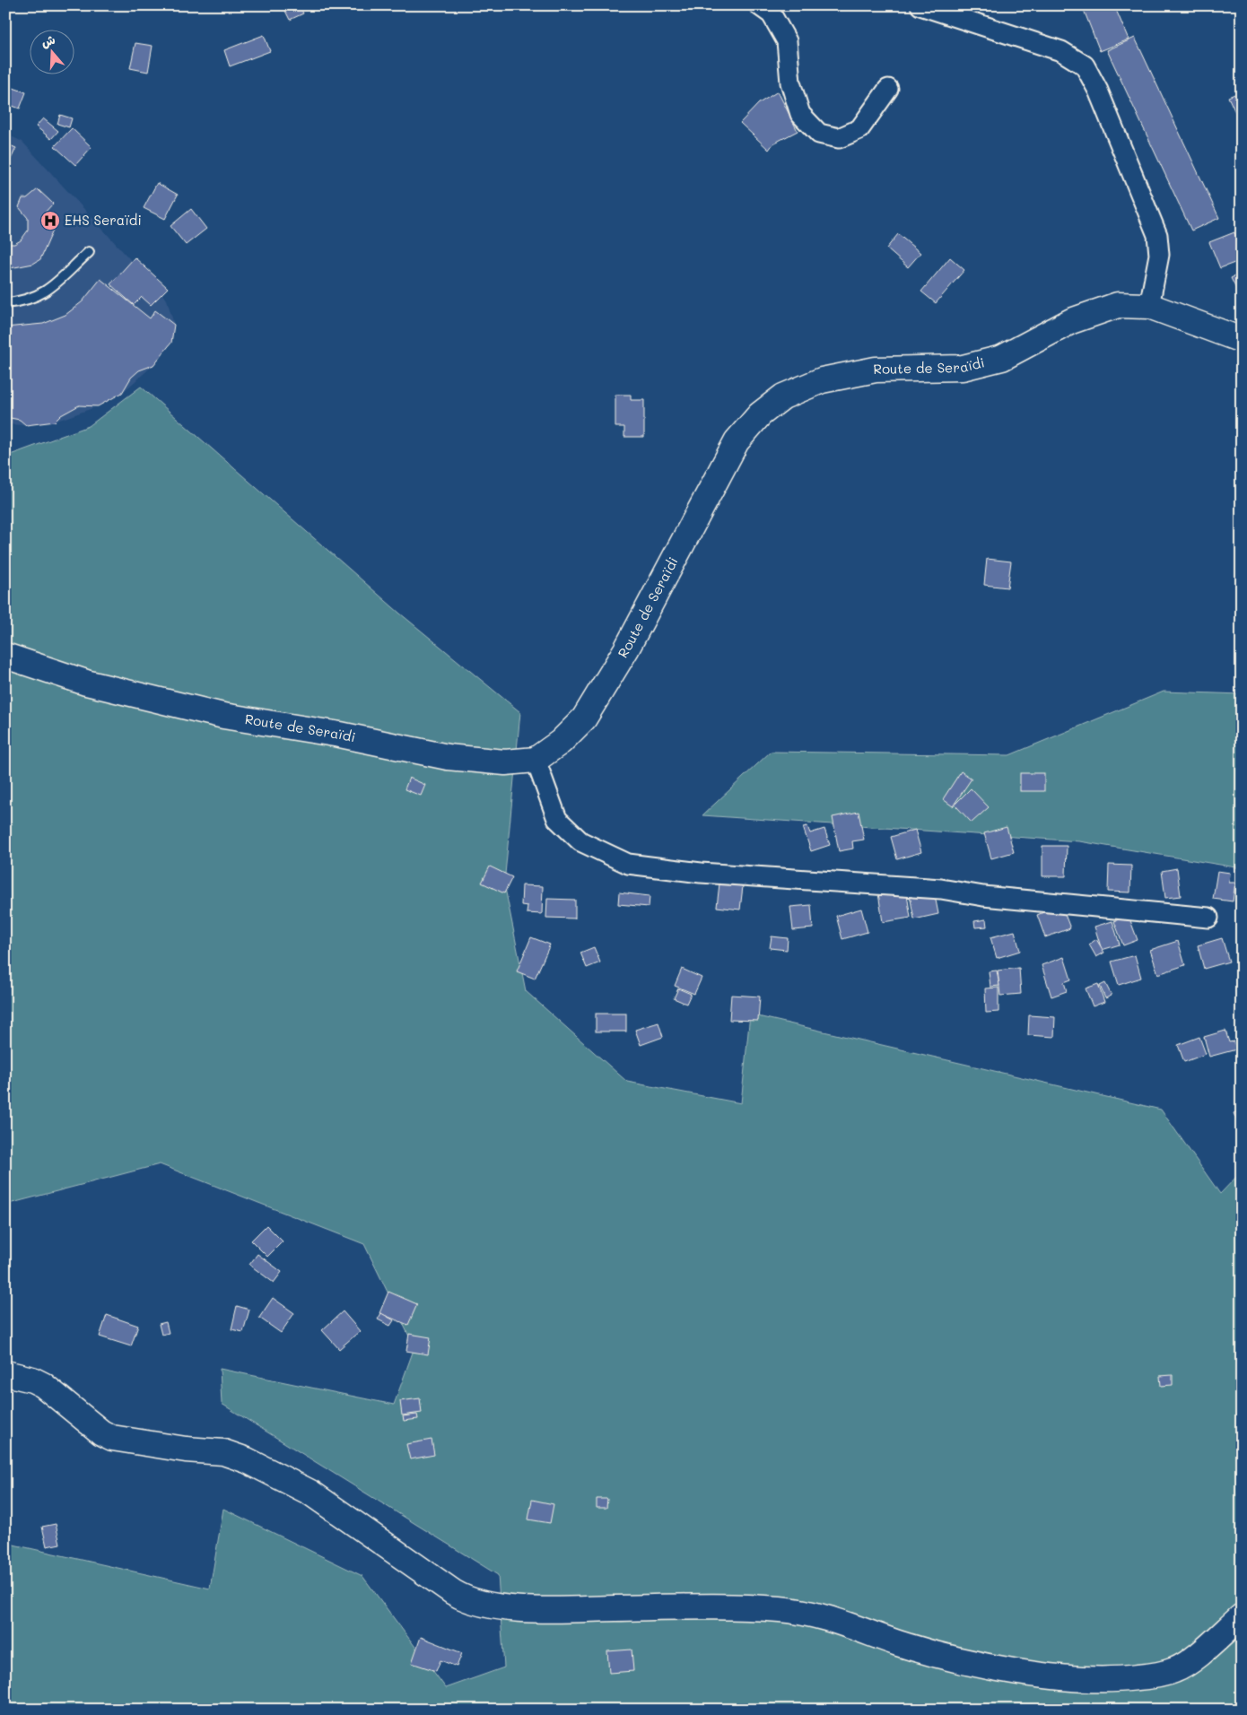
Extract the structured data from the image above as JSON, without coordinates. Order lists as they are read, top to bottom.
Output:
{
  "streets": {
    "main road": ["Route de Seraïdi"]
  },
  "places": {
    "hospital": ["EHS Seraïdi"]
  },
  "north": "top"
}
